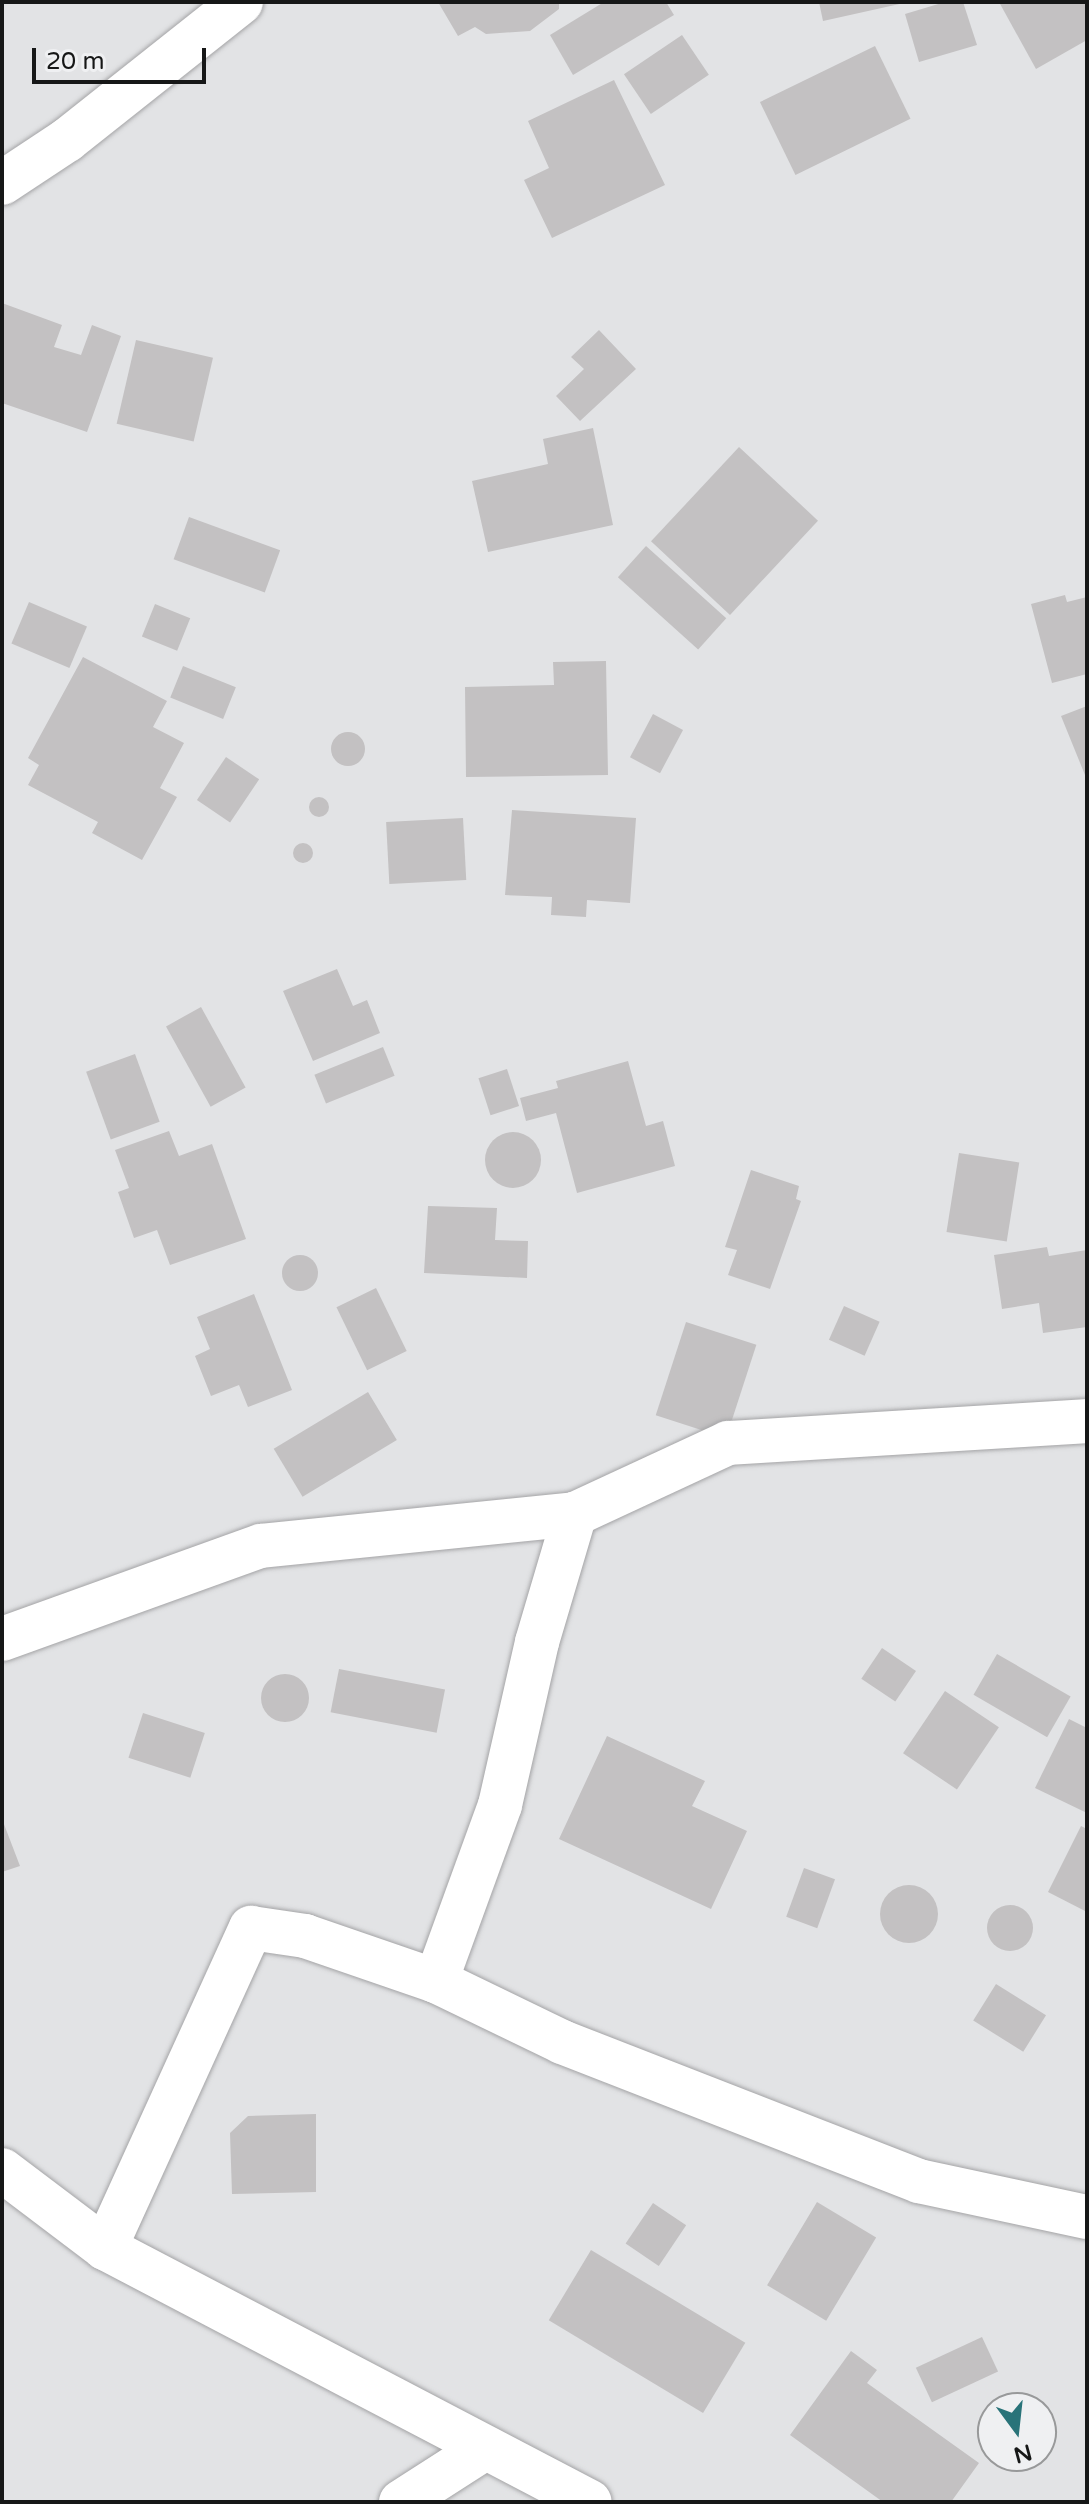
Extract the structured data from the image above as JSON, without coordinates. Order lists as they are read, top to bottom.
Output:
{
  "scale_bar": "20 m",
  "north": "bottom"
}
